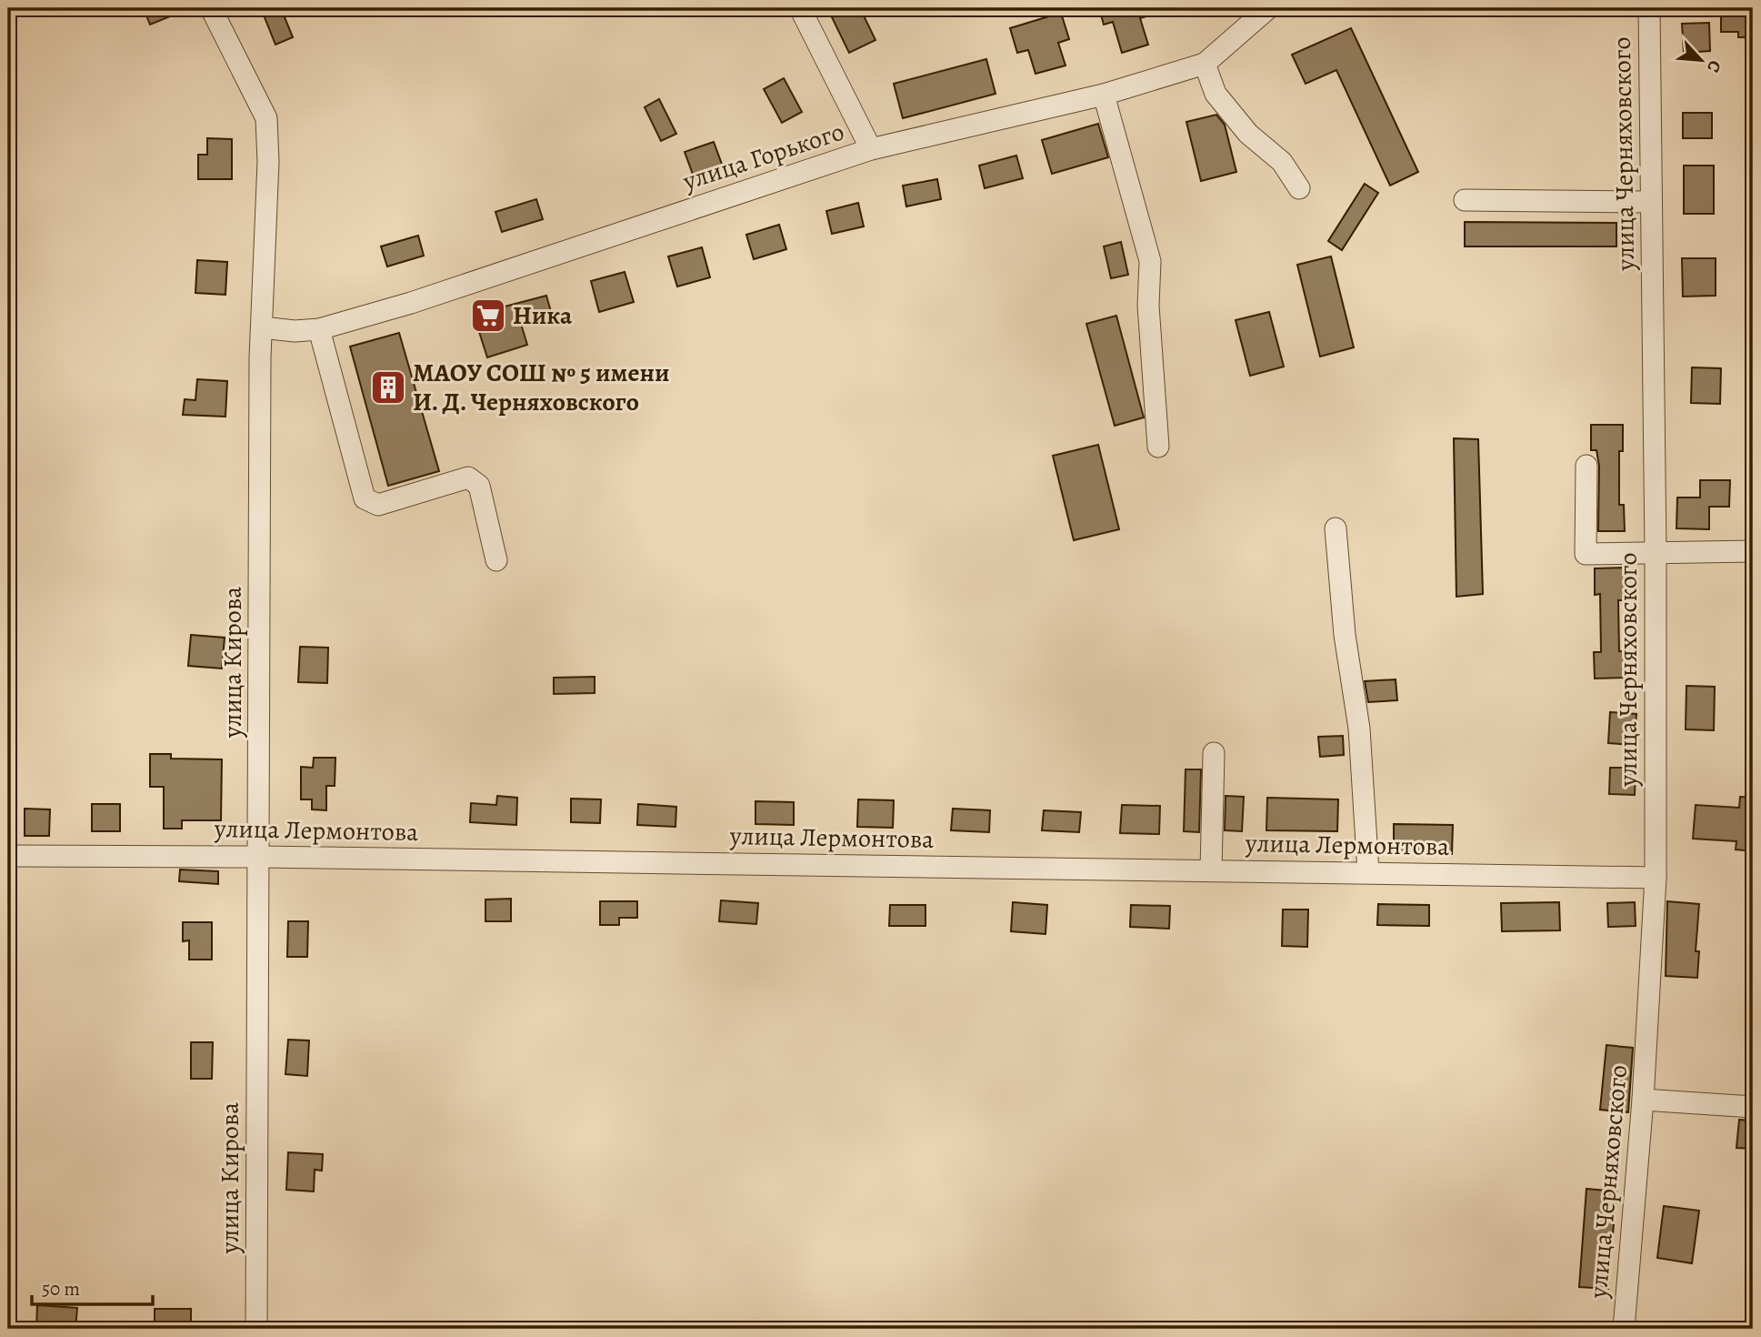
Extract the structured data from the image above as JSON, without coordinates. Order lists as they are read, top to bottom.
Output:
{
  "streets": {
    "street": [
      "улица Черняховского",
      "улица Горького",
      "улица Кирова",
      "улица Лермонтова"
    ]
  },
  "crossings": [
    ["улица Черняховского", "улица Лермонтова"],
    ["улица Горького", "улица Кирова"],
    ["улица Кирова", "улица Лермонтова"]
  ],
  "places": {
    "supermarket": ["Ника"],
    "building": ["МАОУ СОШ № 5 имени И. Д. Черняховского"]
  },
  "scale_bar": "50 m",
  "north": "bottom right"
}
